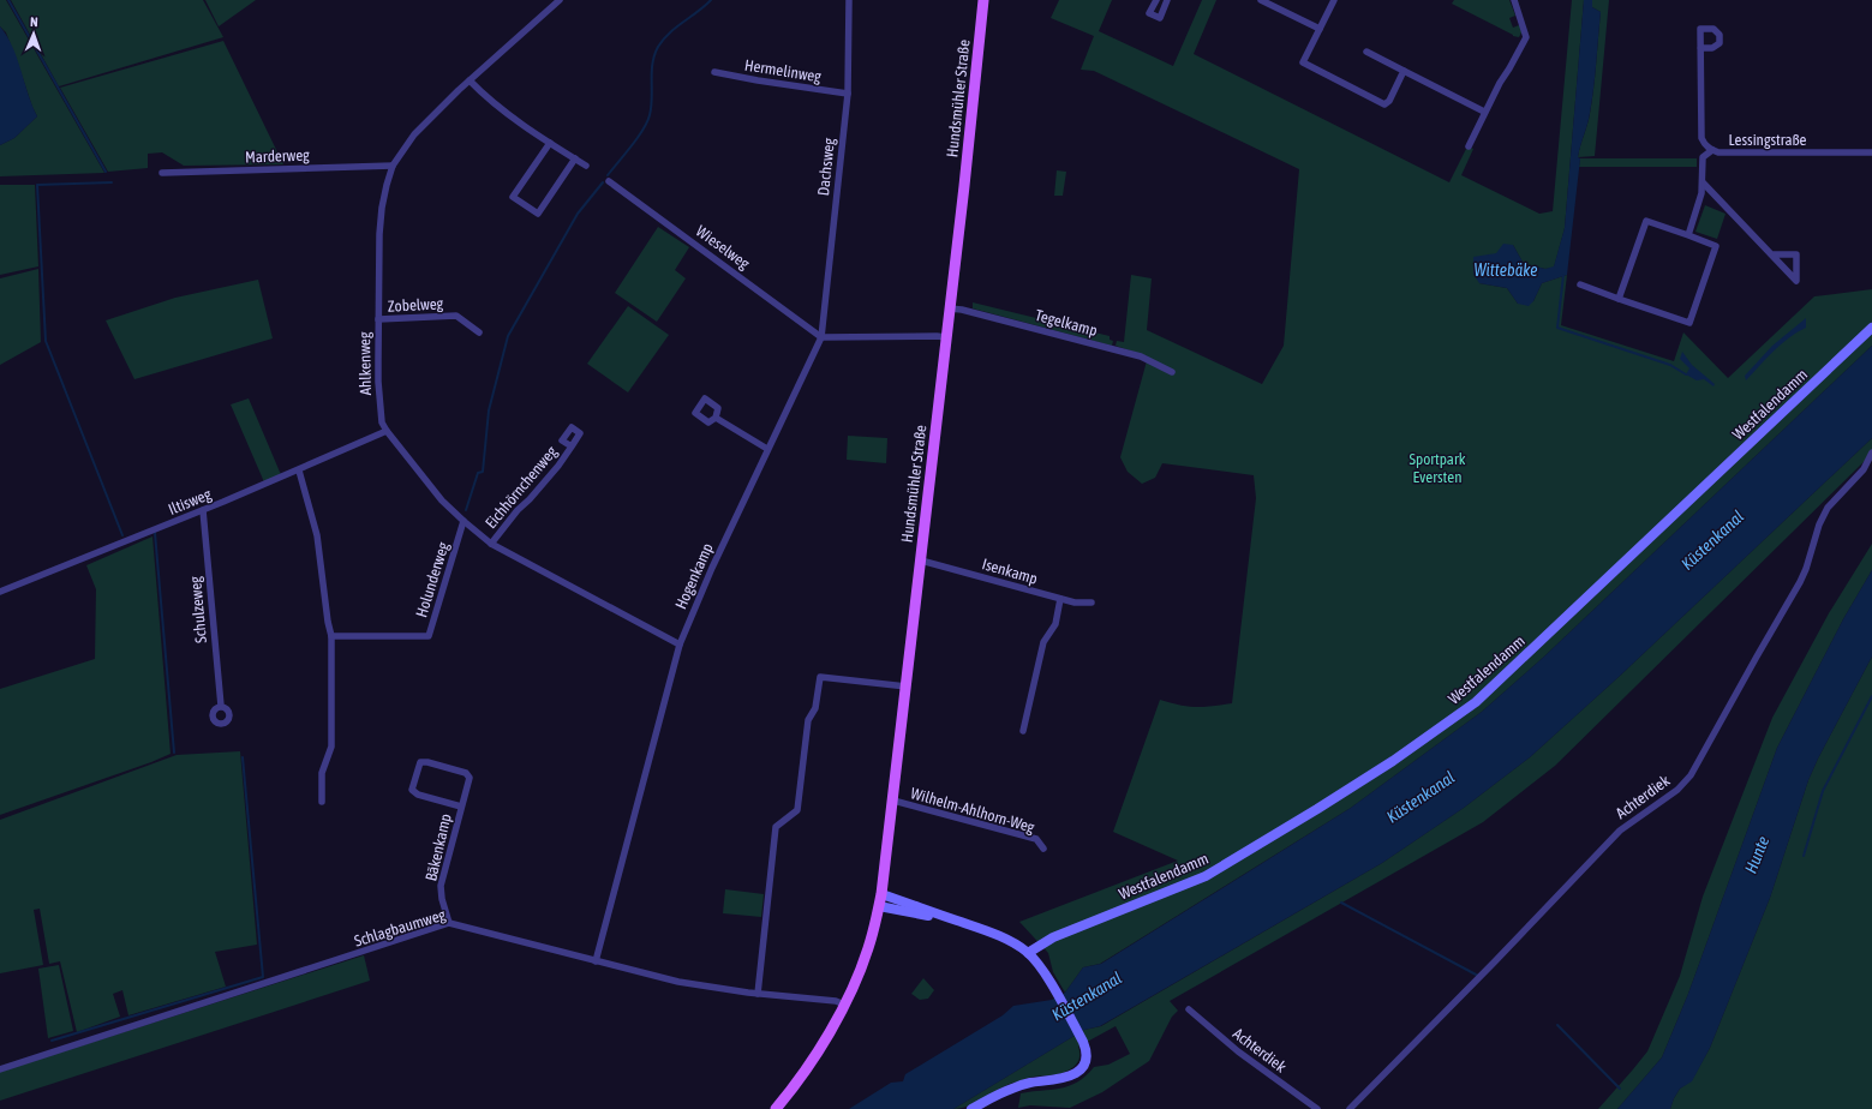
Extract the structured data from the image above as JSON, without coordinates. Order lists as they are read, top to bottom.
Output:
{
  "streets": {
    "main road": ["Hundsmühler Straße"],
    "street": [
      "Hermelinweg",
      "Lessingstraße",
      "Marderweg",
      "Dachsweg",
      "Wieselweg",
      "Zobelweg",
      "Tegelkamp",
      "Ahlkenweg",
      "Westfalendamm",
      "Eichhörnchenweg",
      "Iltisweg",
      "Isenkamp",
      "Hogenkamp",
      "Holunderweg",
      "Schulzeweg",
      "Achterdiek",
      "Wilhelm-Ahlhorn-Weg",
      "Bäkenkamp",
      "Schlagbaumweg"
    ]
  },
  "crossings": [
    ["Hermelinweg", "Dachsweg"],
    ["Hundsmühler Straße", "Tegelkamp"],
    ["Hundsmühler Straße", "Isenkamp"],
    ["Hundsmühler Straße", "Wilhelm-Ahlhorn-Weg"],
    ["Hundsmühler Straße", "Schlagbaumweg"],
    ["Marderweg", "Ahlkenweg"],
    ["Dachsweg", "Wieselweg"],
    ["Dachsweg", "Hogenkamp"],
    ["Wieselweg", "Hogenkamp"],
    ["Zobelweg", "Ahlkenweg"],
    ["Ahlkenweg", "Eichhörnchenweg"],
    ["Ahlkenweg", "Iltisweg"],
    ["Ahlkenweg", "Hogenkamp"],
    ["Ahlkenweg", "Holunderweg"],
    ["Iltisweg", "Schulzeweg"],
    ["Hogenkamp", "Schlagbaumweg"],
    ["Bäkenkamp", "Schlagbaumweg"]
  ],
  "water": ["Wittebäke", "Küstenkanal", "Hunte"],
  "parks": ["Sportpark Eversten"],
  "north": "top"
}
